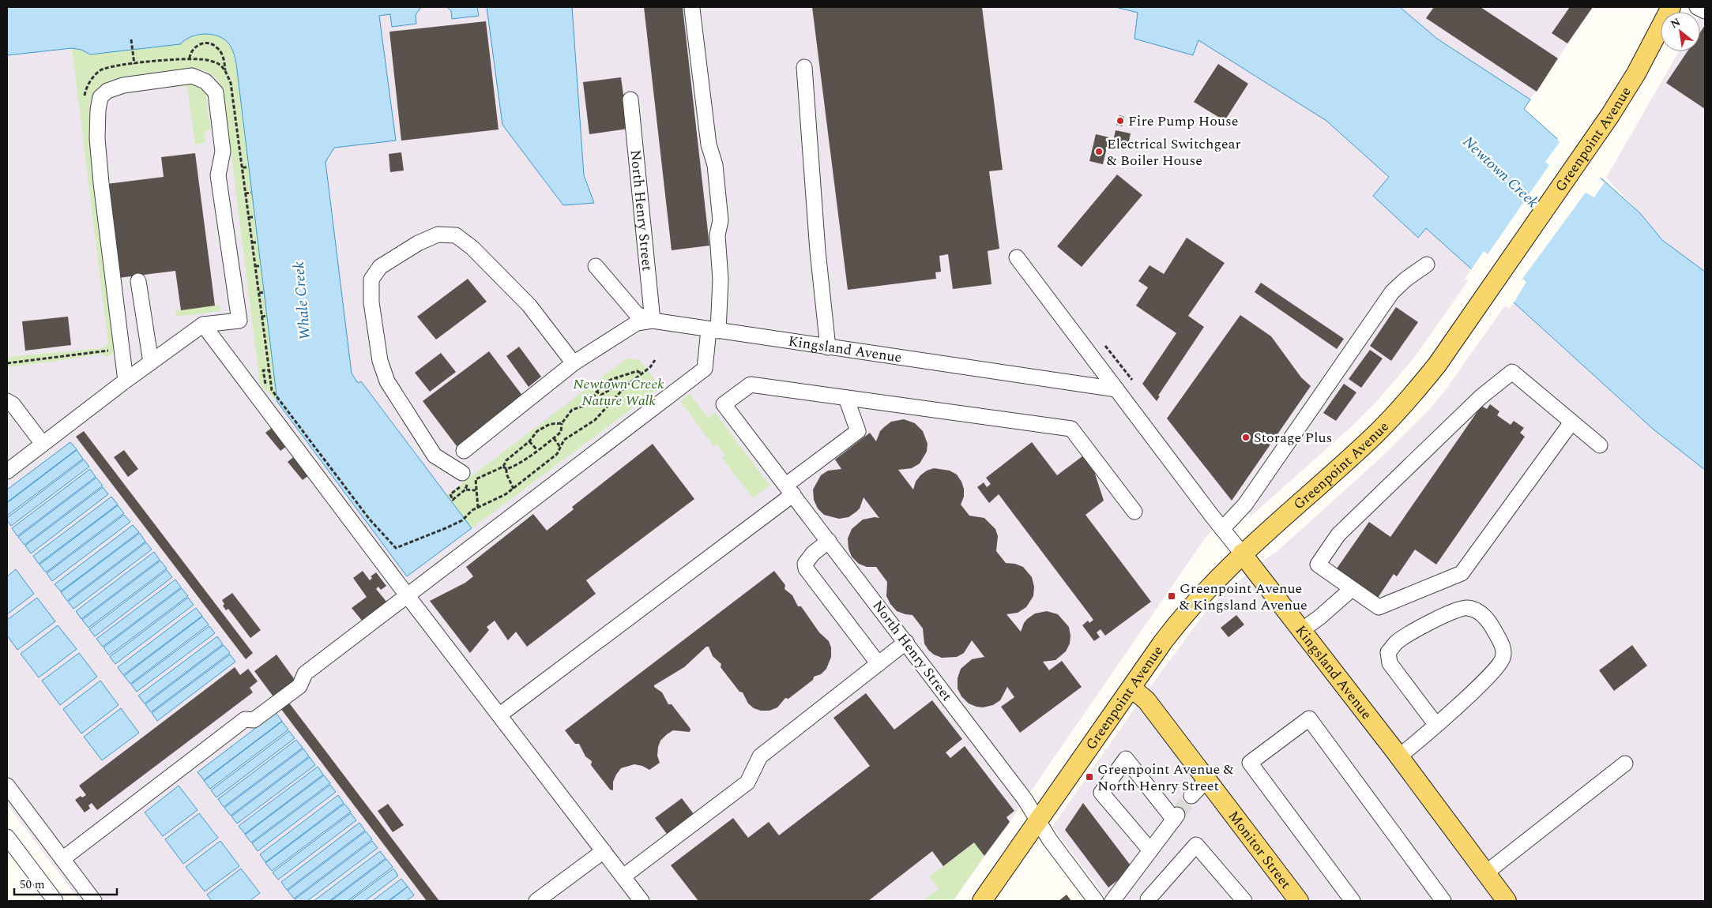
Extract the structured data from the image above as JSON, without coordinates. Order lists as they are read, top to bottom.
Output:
{
  "streets": {
    "main road": ["Greenpoint Avenue", "Kingsland Avenue", "Monitor Street"],
    "street": ["North Henry Street"]
  },
  "crossings": [
    ["Greenpoint Avenue", "North Henry Street"],
    ["Greenpoint Avenue", "Kingsland Avenue"],
    ["Greenpoint Avenue", "Monitor Street"],
    ["North Henry Street", "Kingsland Avenue"]
  ],
  "water": ["Newtown Creek", "Whale Creek"],
  "parks": ["Newtown Creek Nature Walk"],
  "places": {
    "other": ["Fire Pump House", "Electrical Switchgear & Boiler House", "Storage Plus"],
    "transit": ["Greenpoint Avenue & Kingsland Avenue", "Greenpoint Avenue & North Henry Street"]
  },
  "scale_bar": "50 m",
  "north": "top left"
}
